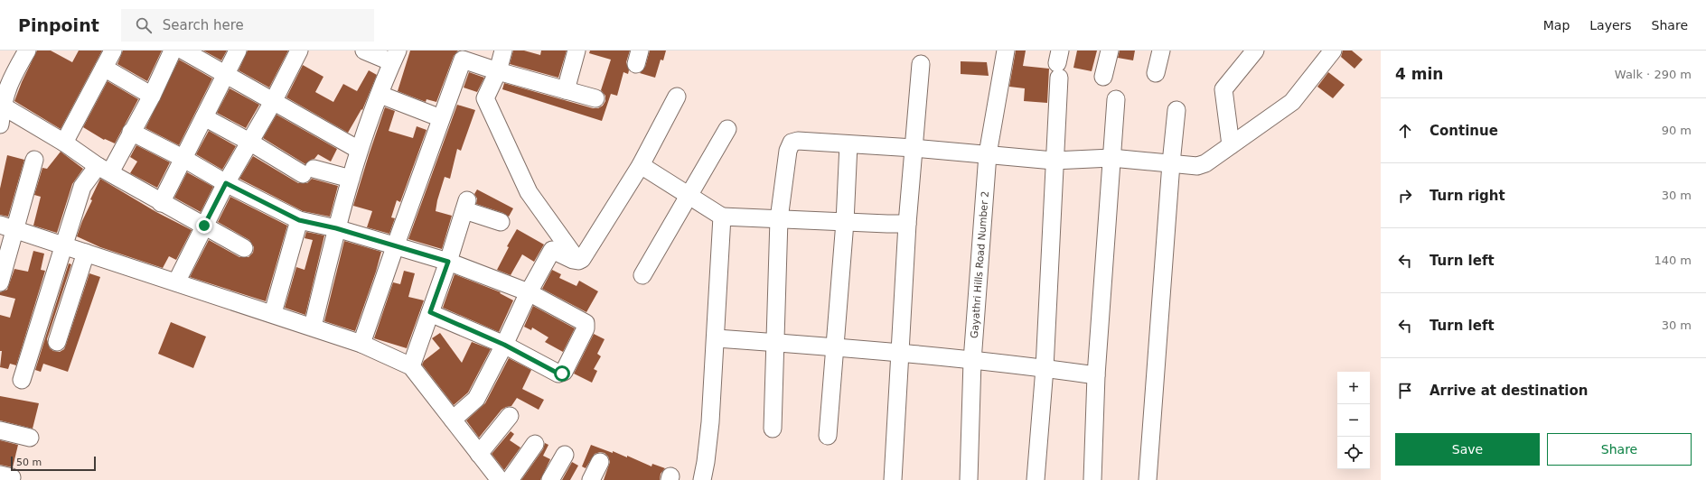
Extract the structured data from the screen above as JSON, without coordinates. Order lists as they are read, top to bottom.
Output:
{
  "streets": {
    "street": ["Gayathri Hills Road Number 2"]
  },
  "scale_bar": "50 m",
  "page": {
    "header": "Pinpoint",
    "search": "Search here",
    "nav": ["Map", "Layers", "Share"],
    "heading": ["4 min", "Walk · 290 m"],
    "list": [
      ["Continue", "90 m"],
      ["Turn right", "30 m"],
      ["Turn left", "140 m"],
      ["Turn left", "30 m"],
      "Arrive at destination"
    ],
    "map_buttons": ["+", "−"],
    "buttons": ["Save", "Share"],
    "scale": "50 m"
  }
}
